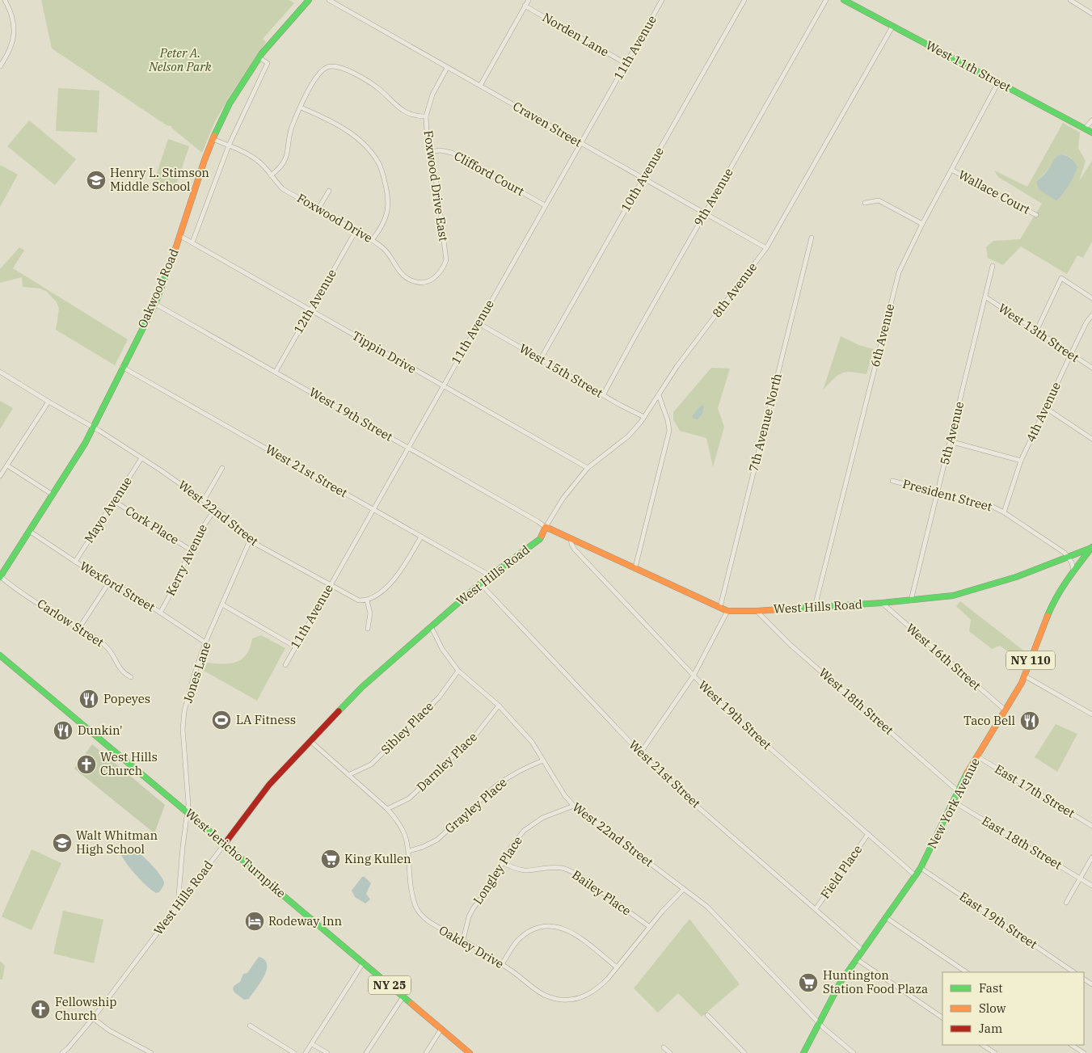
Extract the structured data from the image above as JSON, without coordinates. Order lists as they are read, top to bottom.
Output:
{
  "streets": {
    "main road": [
      "West 11th Street",
      "Oakwood Road",
      "West Hills Road",
      "NY 110",
      "New York Avenue",
      "West Jericho Turnpike",
      "NY 25"
    ],
    "street": [
      "Norden Lane",
      "11th Avenue",
      "Craven Street",
      "Clifford Court",
      "10th Avenue",
      "Foxwood Drive East",
      "Wallace Court",
      "9th Avenue",
      "Foxwood Drive",
      "8th Avenue",
      "12th Avenue",
      "West 13th Street",
      "6th Avenue",
      "Tippin Drive",
      "West 15th Street",
      "4th Avenue",
      "West 19th Street",
      "7th Avenue North",
      "5th Avenue",
      "West 21st Street",
      "President Street",
      "Mayo Avenue",
      "West 22nd Street",
      "Cork Place",
      "Kerry Avenue",
      "Wexford Street",
      "Carlow Street",
      "West 16th Street",
      "Jones Lane",
      "West 18th Street",
      "Sibley Place",
      "Darnley Place",
      "East 17th Street",
      "Grayley Place",
      "East 18th Street",
      "Longley Place",
      "Field Place",
      "Bailey Place",
      "East 19th Street",
      "Oakley Drive"
    ]
  },
  "crossings": [
    ["Norden Lane", "11th Avenue"],
    ["11th Avenue", "Craven Street"],
    ["11th Avenue", "Clifford Court"],
    ["11th Avenue", "Tippin Drive"],
    ["11th Avenue", "West 15th Street"],
    ["11th Avenue", "West 19th Street"],
    ["11th Avenue", "West 21st Street"],
    ["11th Avenue", "West 22nd Street"],
    ["West 11th Street", "8th Avenue"],
    ["West 11th Street", "6th Avenue"],
    ["Craven Street", "10th Avenue"],
    ["Craven Street", "Foxwood Drive East"],
    ["Craven Street", "9th Avenue"],
    ["Craven Street", "8th Avenue"],
    ["Clifford Court", "Foxwood Drive East"],
    ["10th Avenue", "West 15th Street"],
    ["Foxwood Drive East", "Foxwood Drive"],
    ["Wallace Court", "6th Avenue"],
    ["9th Avenue", "West 15th Street"],
    ["Foxwood Drive", "Oakwood Road"],
    ["Foxwood Drive", "12th Avenue"],
    ["Oakwood Road", "Tippin Drive"],
    ["Oakwood Road", "West 19th Street"],
    ["Oakwood Road", "West 21st Street"],
    ["Oakwood Road", "West 22nd Street"],
    ["Oakwood Road", "Wexford Street"],
    ["Oakwood Road", "Carlow Street"],
    ["8th Avenue", "Tippin Drive"],
    ["8th Avenue", "West 15th Street"],
    ["8th Avenue", "West 19th Street"],
    ["8th Avenue", "West Hills Road"],
    ["12th Avenue", "Tippin Drive"],
    ["12th Avenue", "West 19th Street"],
    ["West 13th Street", "4th Avenue"],
    ["West 13th Street", "5th Avenue"],
    ["6th Avenue", "West Hills Road"],
    ["4th Avenue", "President Street"],
    ["West 19th Street", "West Hills Road"],
    ["West 19th Street", "New York Avenue"],
    ["West 19th Street", "Field Place"],
    ["7th Avenue North", "West Hills Road"],
    ["5th Avenue", "President Street"],
    ["5th Avenue", "West Hills Road"],
    ["West 21st Street", "West Hills Road"],
    ["West 21st Street", "New York Avenue"],
    ["West 21st Street", "Field Place"],
    ["President Street", "West Hills Road"],
    ["Mayo Avenue", "West 22nd Street"],
    ["Mayo Avenue", "Cork Place"],
    ["Mayo Avenue", "Wexford Street"],
    ["West 22nd Street", "Kerry Avenue"],
    ["West 22nd Street", "West Hills Road"],
    ["West 22nd Street", "Jones Lane"],
    ["West 22nd Street", "Sibley Place"],
    ["West 22nd Street", "Darnley Place"],
    ["West 22nd Street", "New York Avenue"],
    ["West 22nd Street", "Grayley Place"],
    ["West 22nd Street", "Longley Place"],
    ["West 22nd Street", "Oakley Drive"],
    ["Cork Place", "Kerry Avenue"],
    ["Kerry Avenue", "Wexford Street"],
    ["West Hills Road", "West 16th Street"],
    ["West Hills Road", "Jones Lane"],
    ["West Hills Road", "West 18th Street"],
    ["West Hills Road", "New York Avenue"],
    ["West Hills Road", "West Jericho Turnpike"],
    ["West Hills Road", "Oakley Drive"],
    ["Wexford Street", "Jones Lane"],
    ["West 16th Street", "New York Avenue"],
    ["Jones Lane", "West Jericho Turnpike"],
    ["West 18th Street", "New York Avenue"],
    ["Sibley Place", "Oakley Drive"],
    ["Darnley Place", "Oakley Drive"],
    ["East 17th Street", "New York Avenue"],
    ["New York Avenue", "East 18th Street"],
    ["New York Avenue", "East 19th Street"],
    ["Grayley Place", "Oakley Drive"],
    ["Longley Place", "Bailey Place"],
    ["Longley Place", "Oakley Drive"],
    ["Bailey Place", "Oakley Drive"]
  ],
  "parks": ["Peter A. Nelson Park"],
  "places": {
    "school or university": ["Henry L. Stimson Middle School", "Walt Whitman High School"],
    "restaurant": ["Popeyes", "Taco Bell", "Dunkin'"],
    "sports": ["LA Fitness"],
    "church": ["West Hills Church", "Fellowship Church"],
    "supermarket": ["King Kullen", "Huntington Station Food Plaza"],
    "hotel": ["Rodeway Inn"]
  },
  "legend": ["Fast", "Slow", "Jam"]
}
